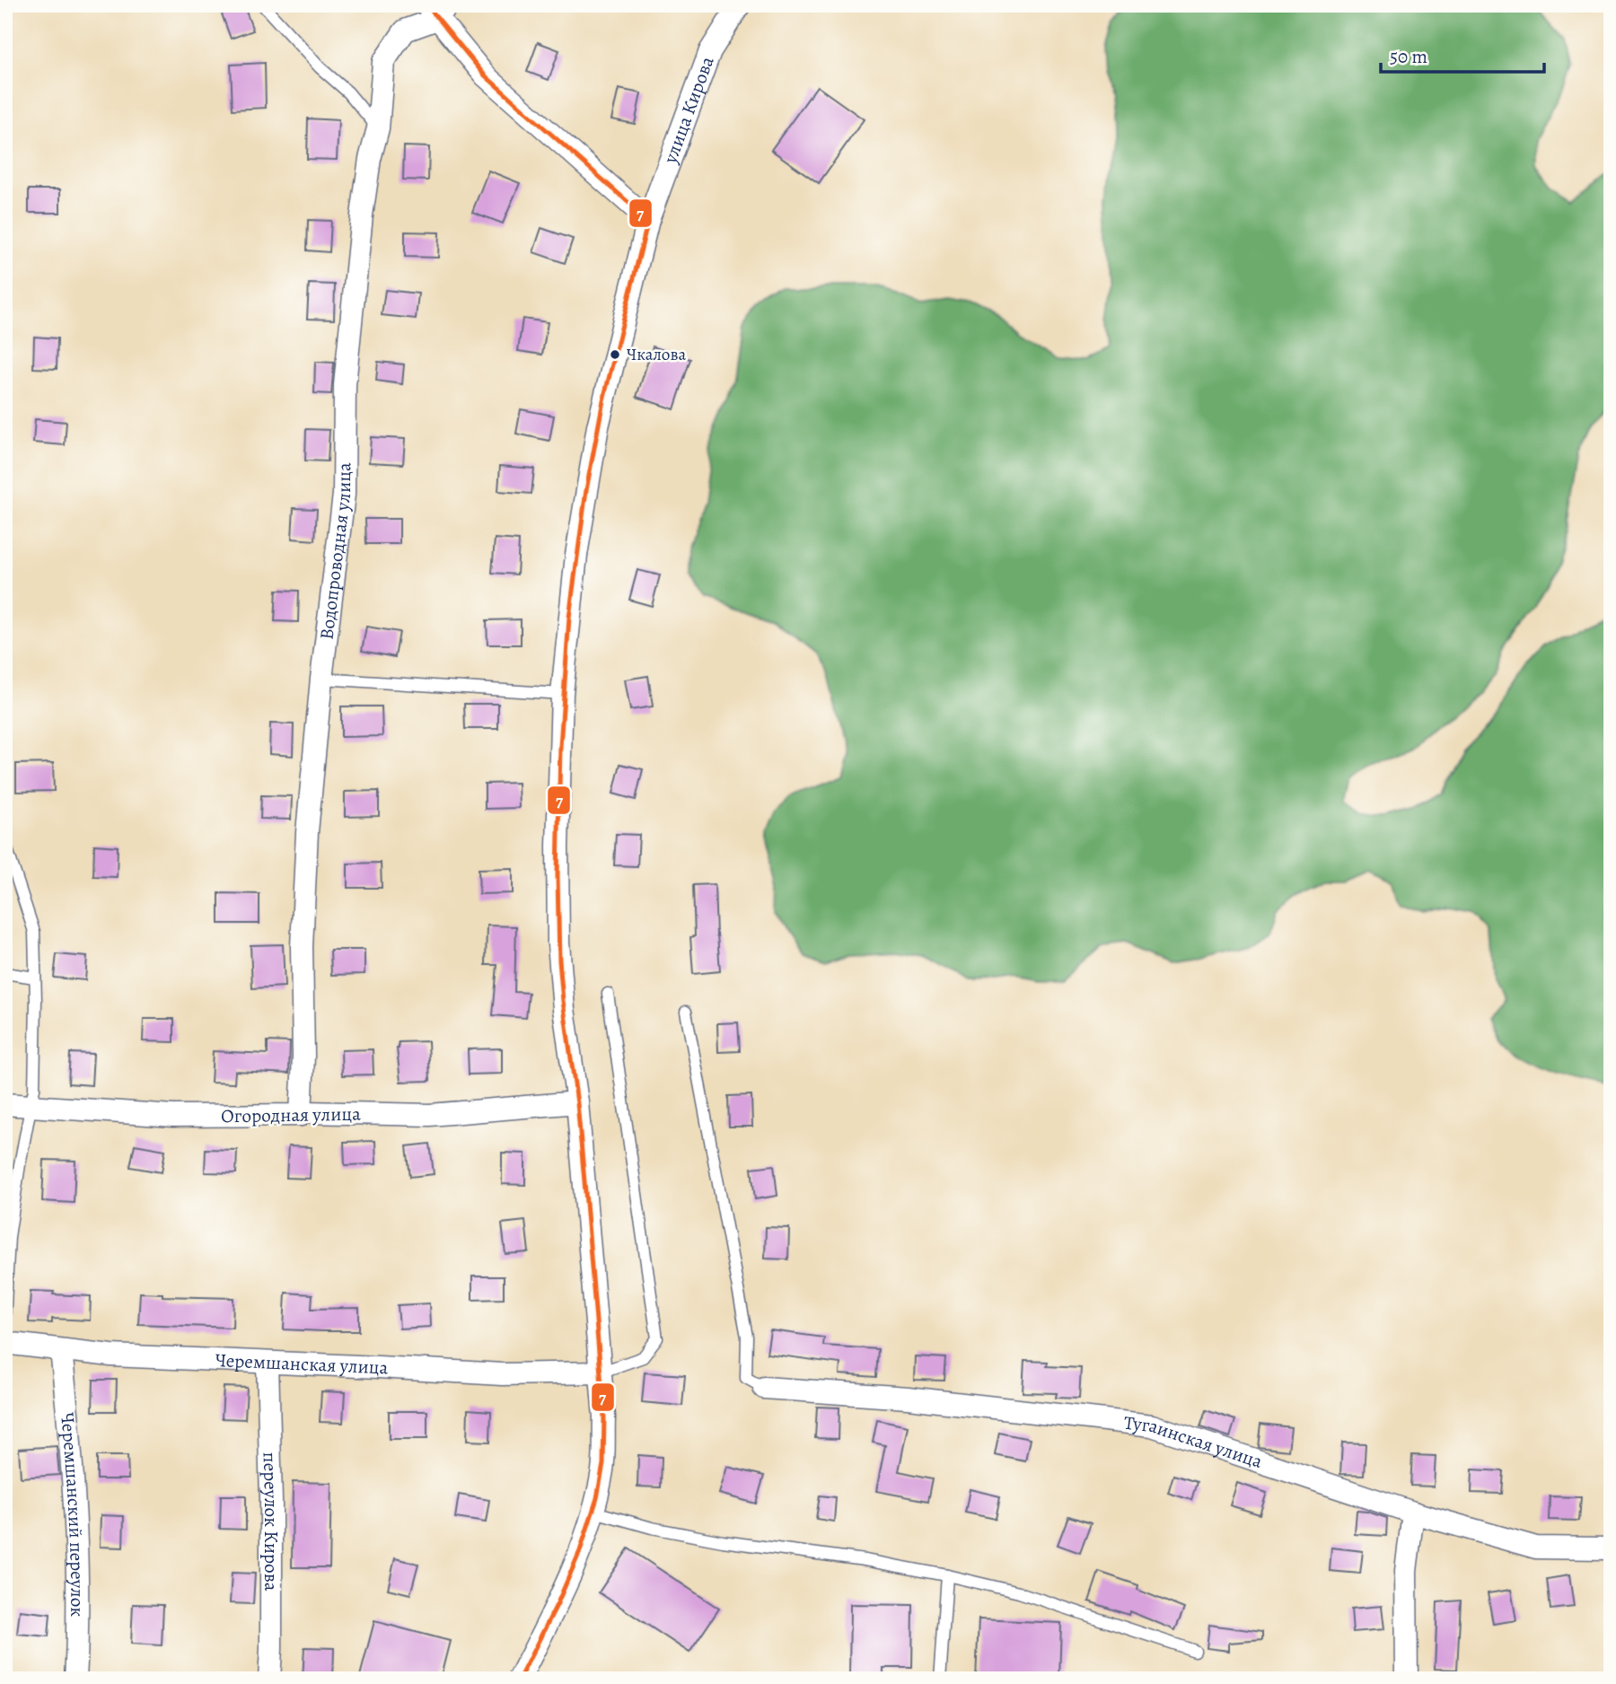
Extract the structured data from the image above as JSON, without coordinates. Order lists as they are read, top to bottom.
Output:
{
  "streets": {
    "street": [
      "улица Кирова",
      "Водопроводная улица",
      "Огородная улица",
      "Черемшанская улица",
      "Тугаинская улица",
      "Черемшанский переулок",
      "переулок Кирова"
    ]
  },
  "crossings": [
    ["улица Кирова", "Огородная улица"],
    ["улица Кирова", "Черемшанская улица"],
    ["Водопроводная улица", "Огородная улица"],
    ["Черемшанская улица", "Черемшанский переулок"],
    ["Черемшанская улица", "переулок Кирова"]
  ],
  "places": ["Чкалова"],
  "lines": ["transit line 7"],
  "scale_bar": "50 m"
}
